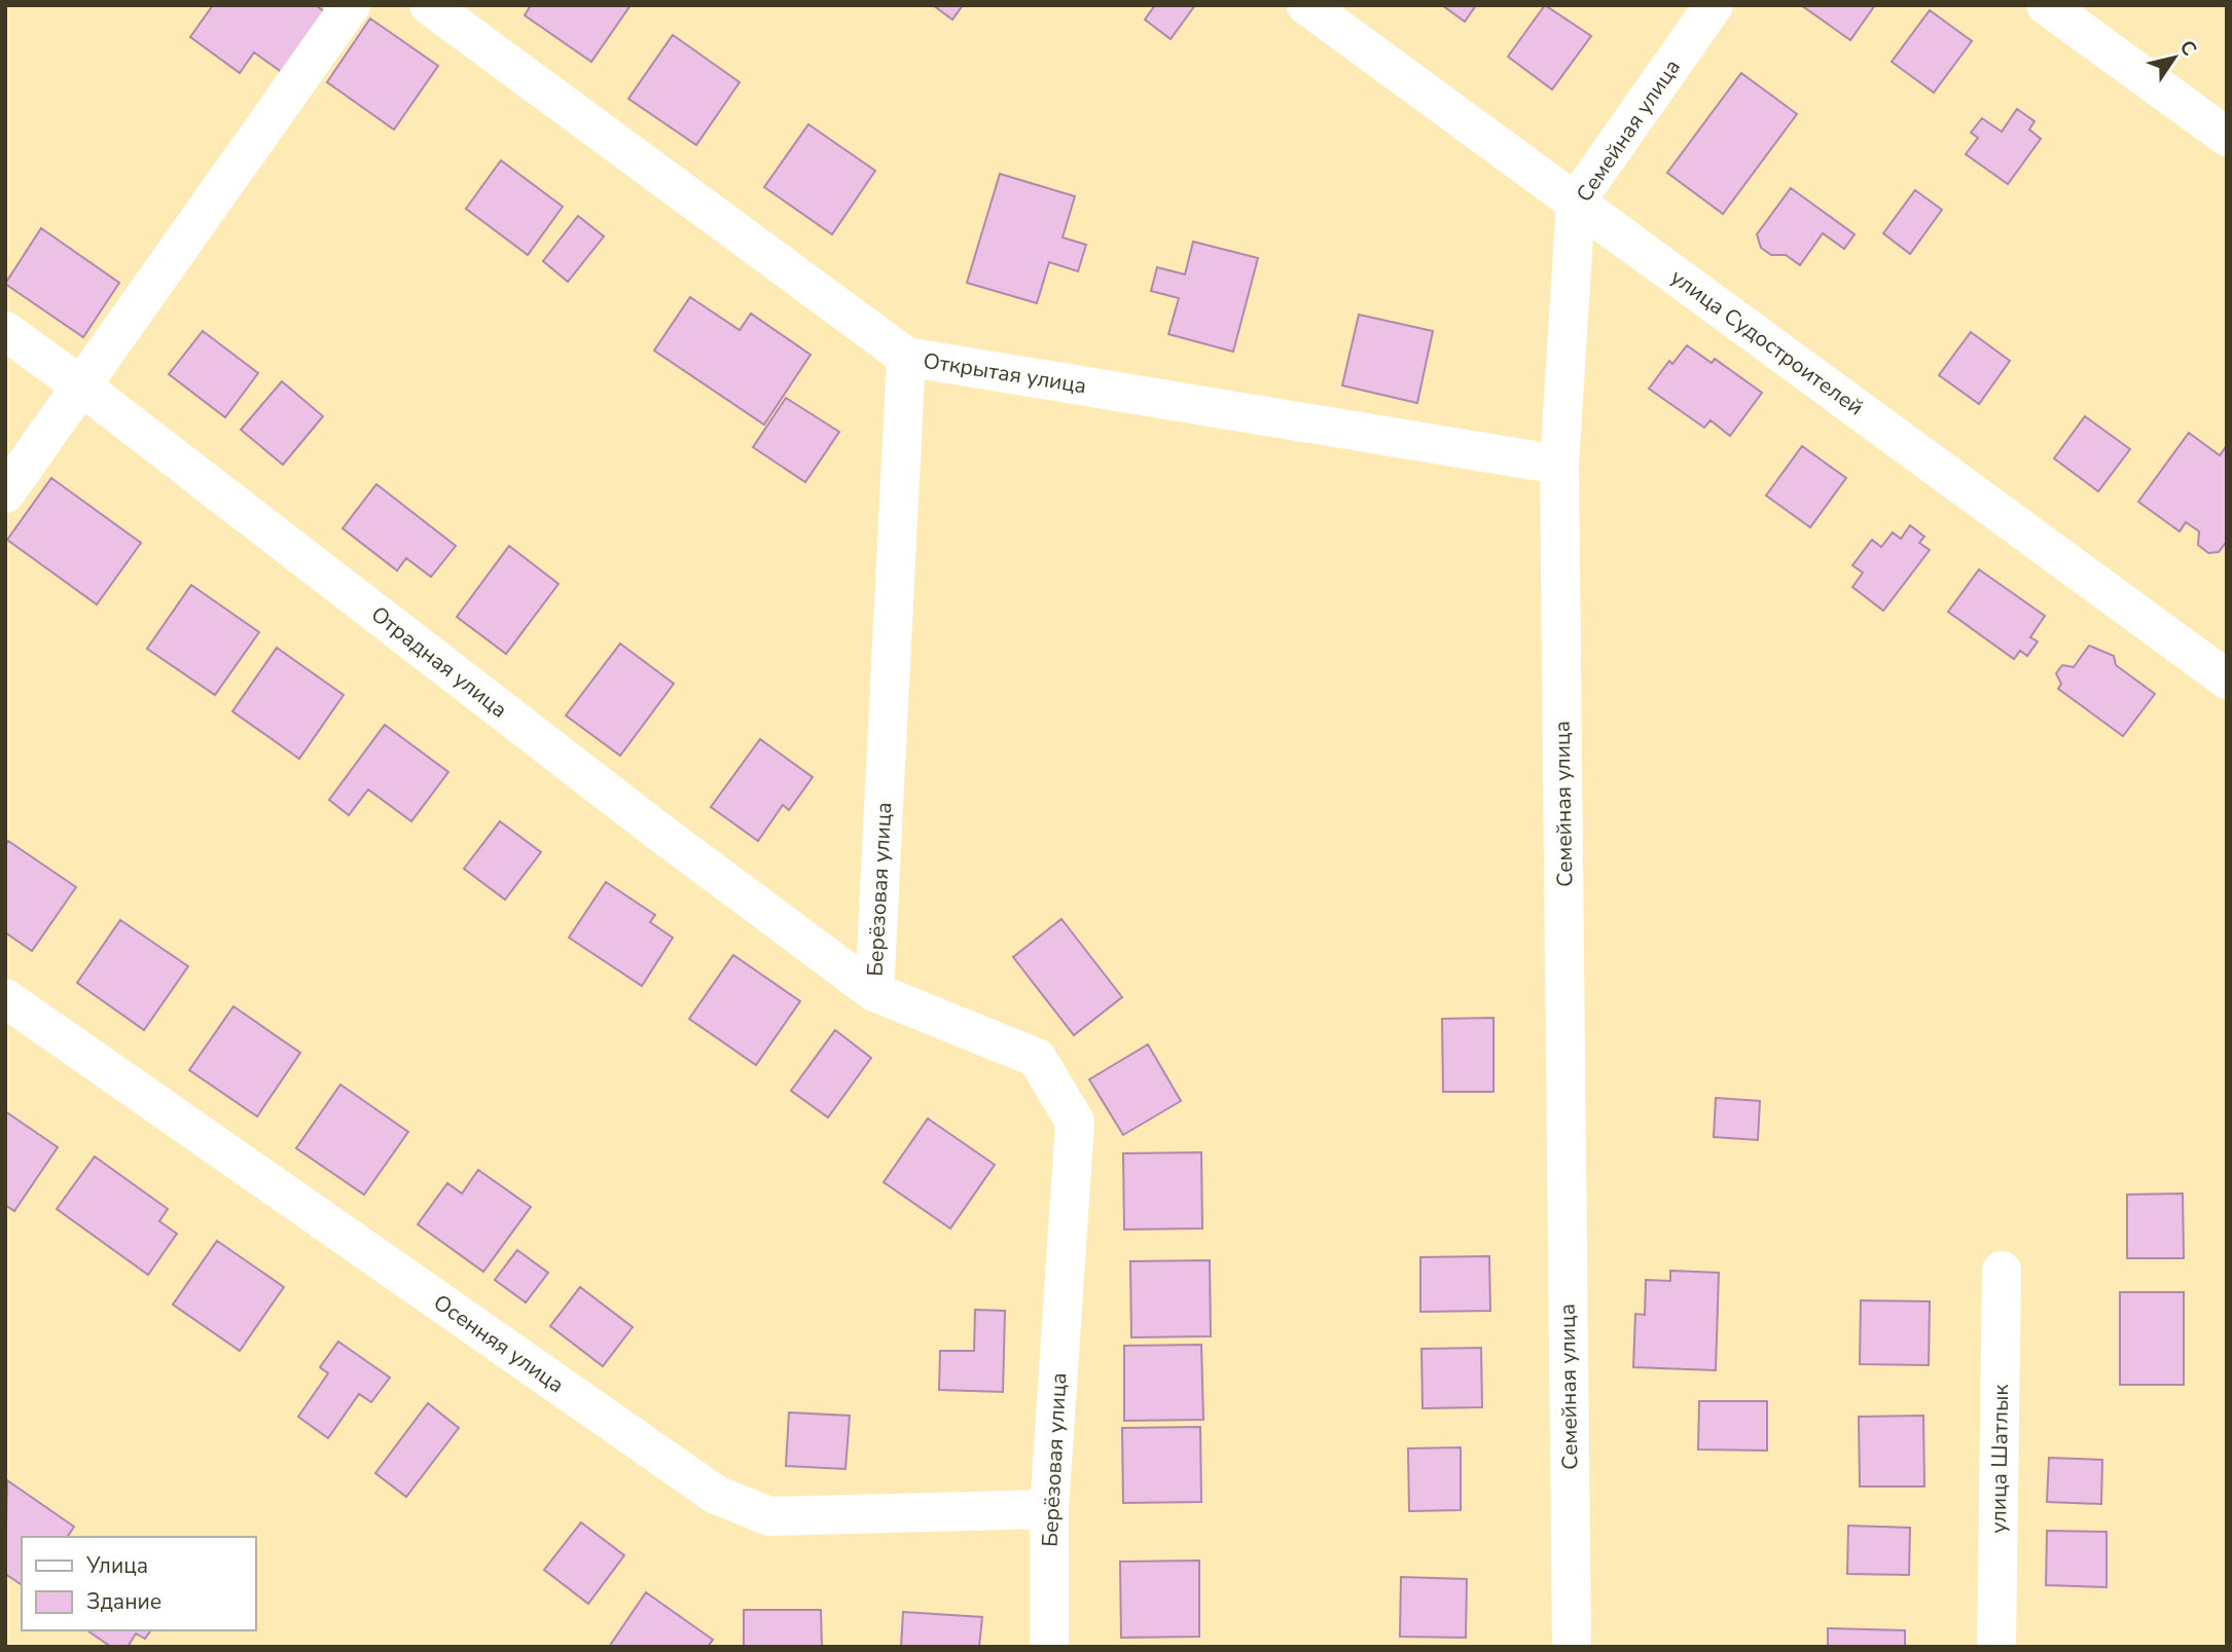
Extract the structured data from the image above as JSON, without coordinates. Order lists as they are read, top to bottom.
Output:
{
  "streets": {
    "street": [
      "Семейная улица",
      "улица Судостроителей",
      "Открытая улица",
      "Отрадная улица",
      "Берёзовая улица",
      "Осенняя улица",
      "улица Шатлык"
    ]
  },
  "crossings": [
    ["Семейная улица", "улица Судостроителей"],
    ["Семейная улица", "Открытая улица"],
    ["Открытая улица", "Берёзовая улица"],
    ["Отрадная улица", "Берёзовая улица"],
    ["Берёзовая улица", "Осенняя улица"]
  ],
  "legend": ["Улица", "Здание"],
  "north": "top right"
}
